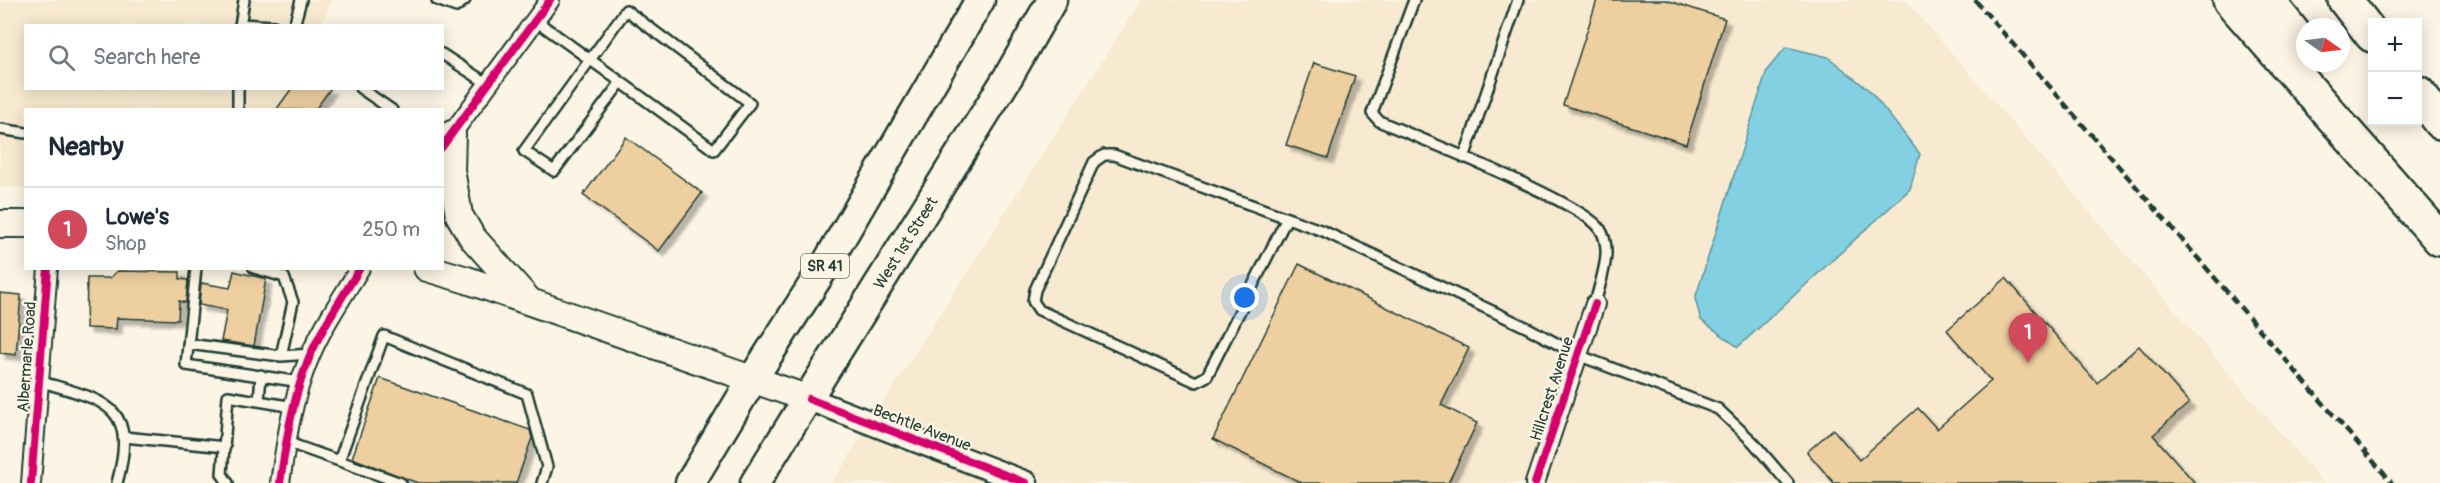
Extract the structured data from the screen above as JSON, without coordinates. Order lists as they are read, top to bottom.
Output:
{
  "streets": {
    "main road": ["West 1st Street", "SR 41", "Bechtle Avenue"],
    "street": ["Albermarle Road", "Hillcrest Avenue"]
  },
  "crossings": [
    ["West 1st Street", "Bechtle Avenue"],
    ["SR 41", "Bechtle Avenue"]
  ],
  "north": "right",
  "page": {
    "map_buttons": ["+", "−"],
    "search": "Search here",
    "heading": "Nearby",
    "list": [
      {
        "mark": "1",
        "name": "Lowe's",
        "note": "Shop",
        "value": "250 m"
      }
    ],
    "pins": "1"
  }
}
